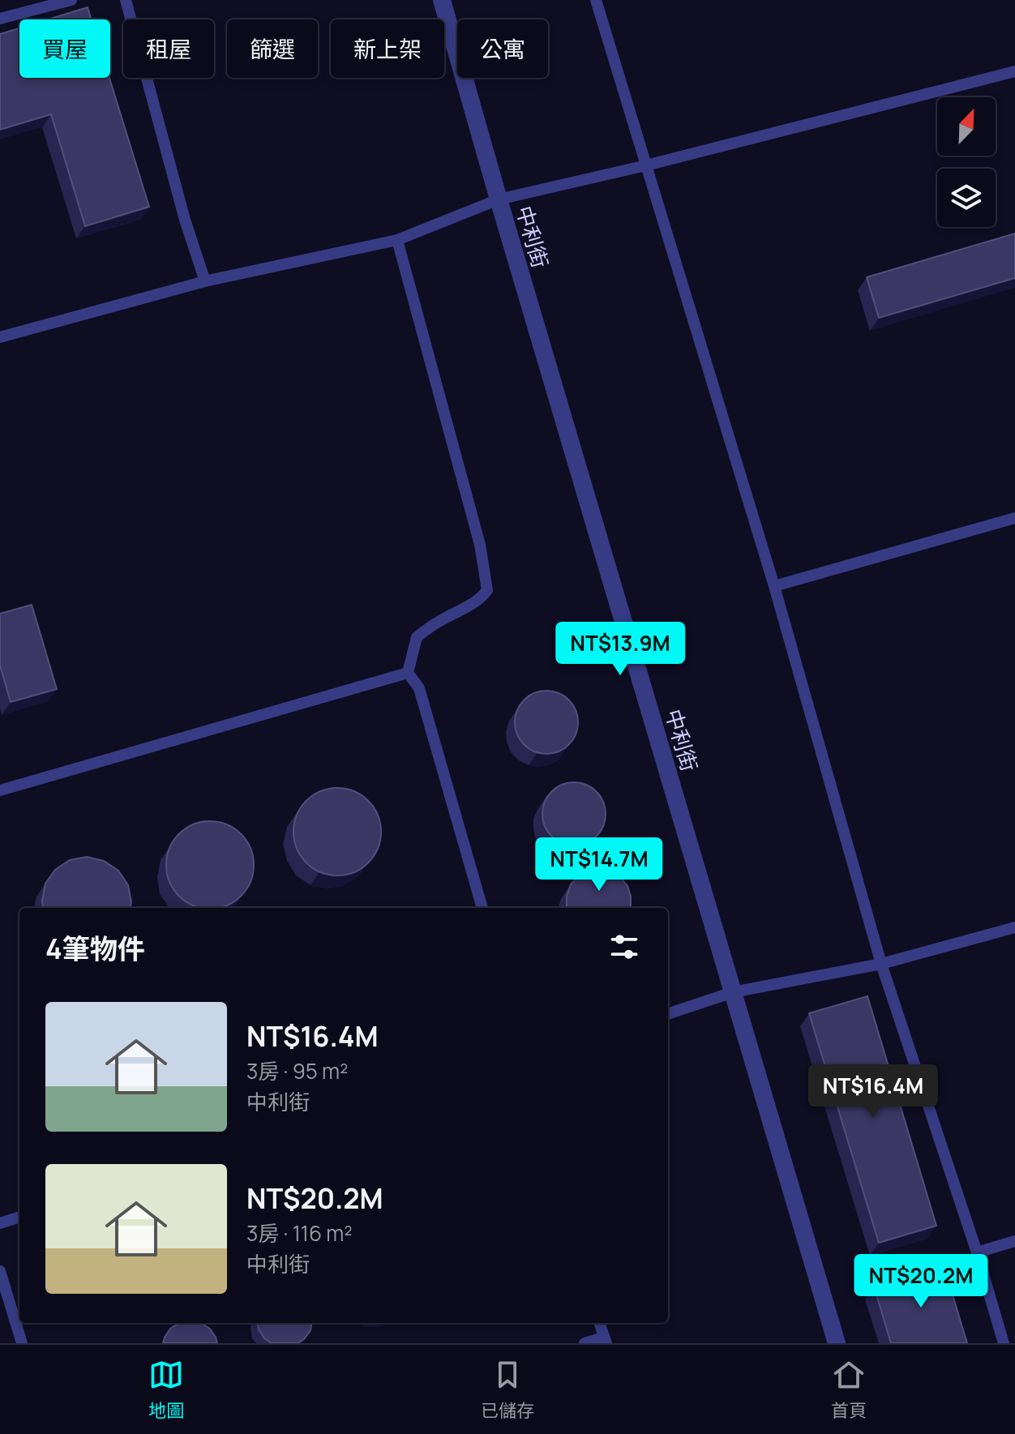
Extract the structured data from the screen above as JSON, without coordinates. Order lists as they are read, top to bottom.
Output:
{
  "streets": {
    "street": ["中利街"]
  },
  "north": "top right",
  "page": {
    "chip": [
      "買屋",
      "租屋",
      "篩選",
      "新上架",
      "公寓"
    ],
    "price": [
      "NT$13.9M",
      "NT$14.7M",
      "NT$16.4M",
      "NT$20.2M"
    ],
    "heading": "4筆物件",
    "list": [
      {
        "name": "NT$16.4M",
        "note": "3房 · 95 m² · 中利街"
      },
      {
        "name": "NT$20.2M",
        "note": "3房 · 116 m² · 中利街"
      }
    ],
    "tabs": ["地圖", "已儲存", "首頁"]
  }
}
